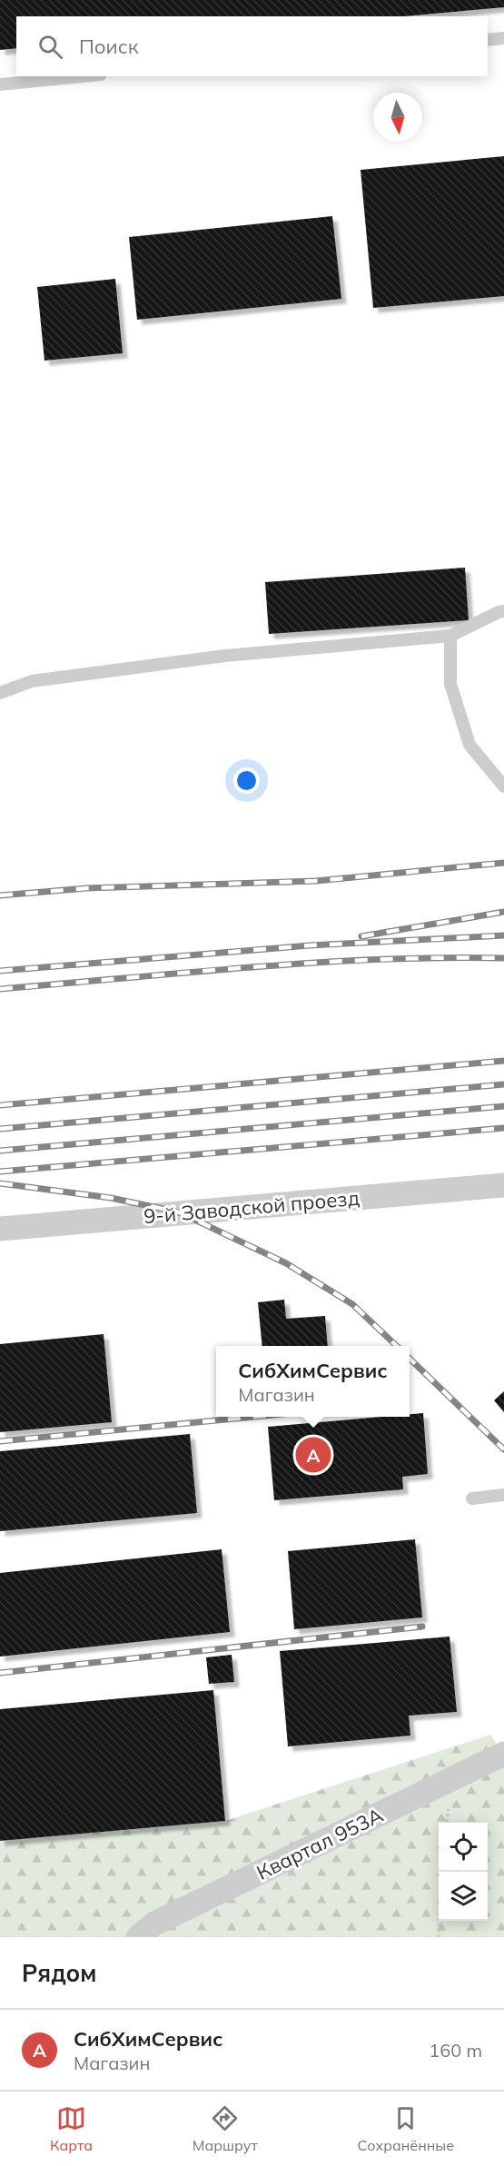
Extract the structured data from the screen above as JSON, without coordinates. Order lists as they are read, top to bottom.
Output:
{
  "streets": {
    "street": ["9-й Заводской проезд", "Квартал 953А"]
  },
  "north": "bottom",
  "page": {
    "search": "Поиск",
    "popup": ["СибХимСервис", "Магазин"],
    "pins": "A",
    "heading": "Рядом",
    "list": [
      {
        "mark": "A",
        "name": "СибХимСервис",
        "note": "Магазин",
        "value": "160 m"
      }
    ],
    "nav": ["Карта", "Маршрут", "Сохранённые"]
  }
}
